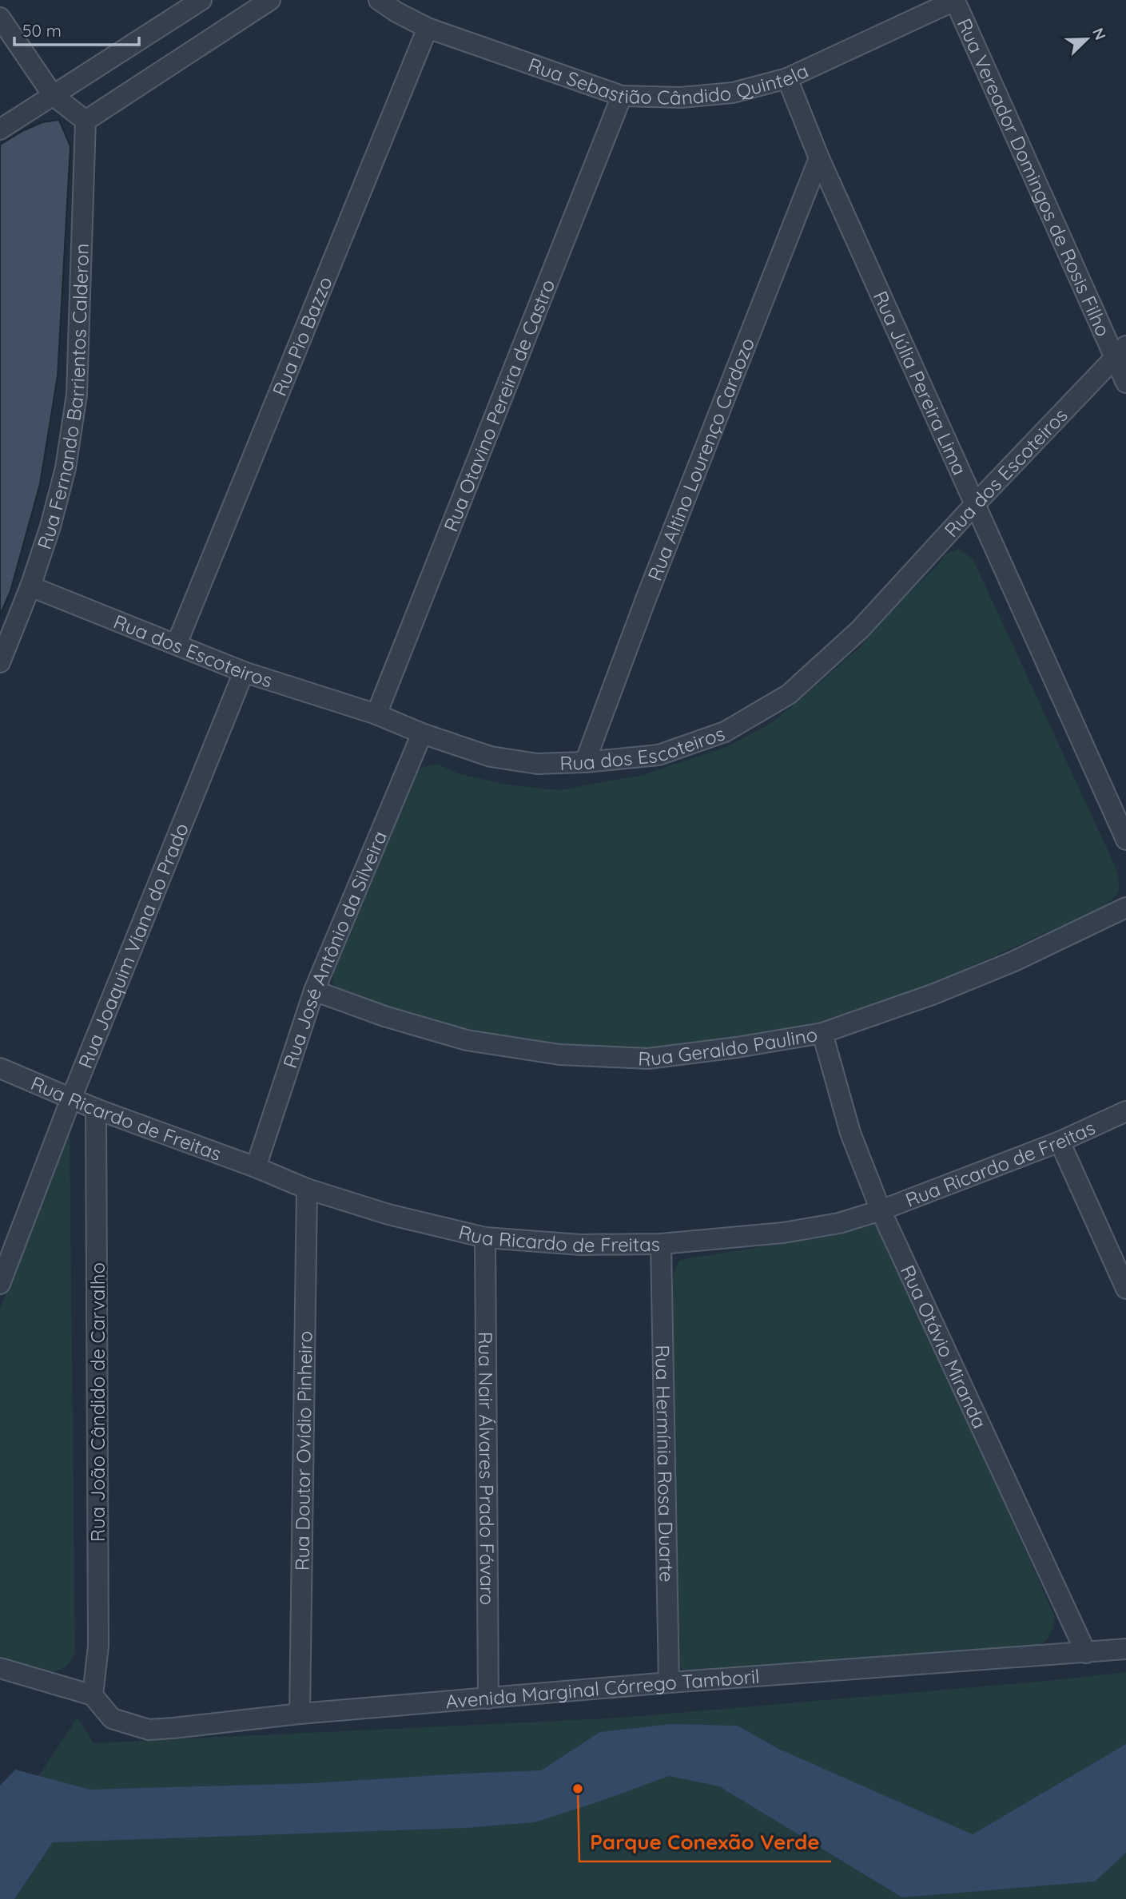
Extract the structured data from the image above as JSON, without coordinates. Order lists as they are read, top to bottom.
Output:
{
  "streets": {
    "street": [
      "Rua Sebastião Cândido Quintela",
      "Rua Vereador Domingos de Rosis Filho",
      "Rua Pio Bazzo",
      "Rua Júlia Pereira Lima",
      "Rua Fernando Barrientos Calderon",
      "Rua Otavino Pereira de Castro",
      "Rua Altino Lourenço Cardozo",
      "Rua dos Escoteiros",
      "Rua Joaquim Viana do Prado",
      "Rua José Antônio da Silveira",
      "Rua Geraldo Paulino",
      "Rua Ricardo de Freitas",
      "Rua Otávio Miranda",
      "Rua João Cândido de Carvalho",
      "Rua Doutor Ovídio Pinheiro",
      "Rua Hermínia Rosa Duarte",
      "Rua Nair Álvares Prado Fávaro",
      "Avenida Marginal Córrego Tamboril"
    ]
  },
  "crossings": [
    ["Rua Sebastião Cândido Quintela", "Rua Vereador Domingos de Rosis Filho"],
    ["Rua Sebastião Cândido Quintela", "Rua Pio Bazzo"],
    ["Rua Sebastião Cândido Quintela", "Rua Júlia Pereira Lima"],
    ["Rua Sebastião Cândido Quintela", "Rua Otavino Pereira de Castro"],
    ["Rua Vereador Domingos de Rosis Filho", "Rua dos Escoteiros"],
    ["Rua Pio Bazzo", "Rua dos Escoteiros"],
    ["Rua Júlia Pereira Lima", "Rua Altino Lourenço Cardozo"],
    ["Rua Júlia Pereira Lima", "Rua dos Escoteiros"],
    ["Rua Fernando Barrientos Calderon", "Rua dos Escoteiros"],
    ["Rua Otavino Pereira de Castro", "Rua dos Escoteiros"],
    ["Rua Altino Lourenço Cardozo", "Rua dos Escoteiros"],
    ["Rua dos Escoteiros", "Rua Joaquim Viana do Prado"],
    ["Rua dos Escoteiros", "Rua José Antônio da Silveira"],
    ["Rua Joaquim Viana do Prado", "Rua Ricardo de Freitas"],
    ["Rua José Antônio da Silveira", "Rua Geraldo Paulino"],
    ["Rua José Antônio da Silveira", "Rua Ricardo de Freitas"],
    ["Rua Geraldo Paulino", "Rua Otávio Miranda"],
    ["Rua Ricardo de Freitas", "Rua Otávio Miranda"],
    ["Rua Ricardo de Freitas", "Rua João Cândido de Carvalho"],
    ["Rua Ricardo de Freitas", "Rua Doutor Ovídio Pinheiro"],
    ["Rua Ricardo de Freitas", "Rua Hermínia Rosa Duarte"],
    ["Rua Ricardo de Freitas", "Rua Nair Álvares Prado Fávaro"],
    ["Rua Otávio Miranda", "Avenida Marginal Córrego Tamboril"],
    ["Rua João Cândido de Carvalho", "Avenida Marginal Córrego Tamboril"],
    ["Rua Doutor Ovídio Pinheiro", "Avenida Marginal Córrego Tamboril"],
    ["Rua Hermínia Rosa Duarte", "Avenida Marginal Córrego Tamboril"],
    ["Rua Nair Álvares Prado Fávaro", "Avenida Marginal Córrego Tamboril"]
  ],
  "places": ["Parque Conexão Verde"],
  "scale_bar": "50 m",
  "north": "top right"
}
